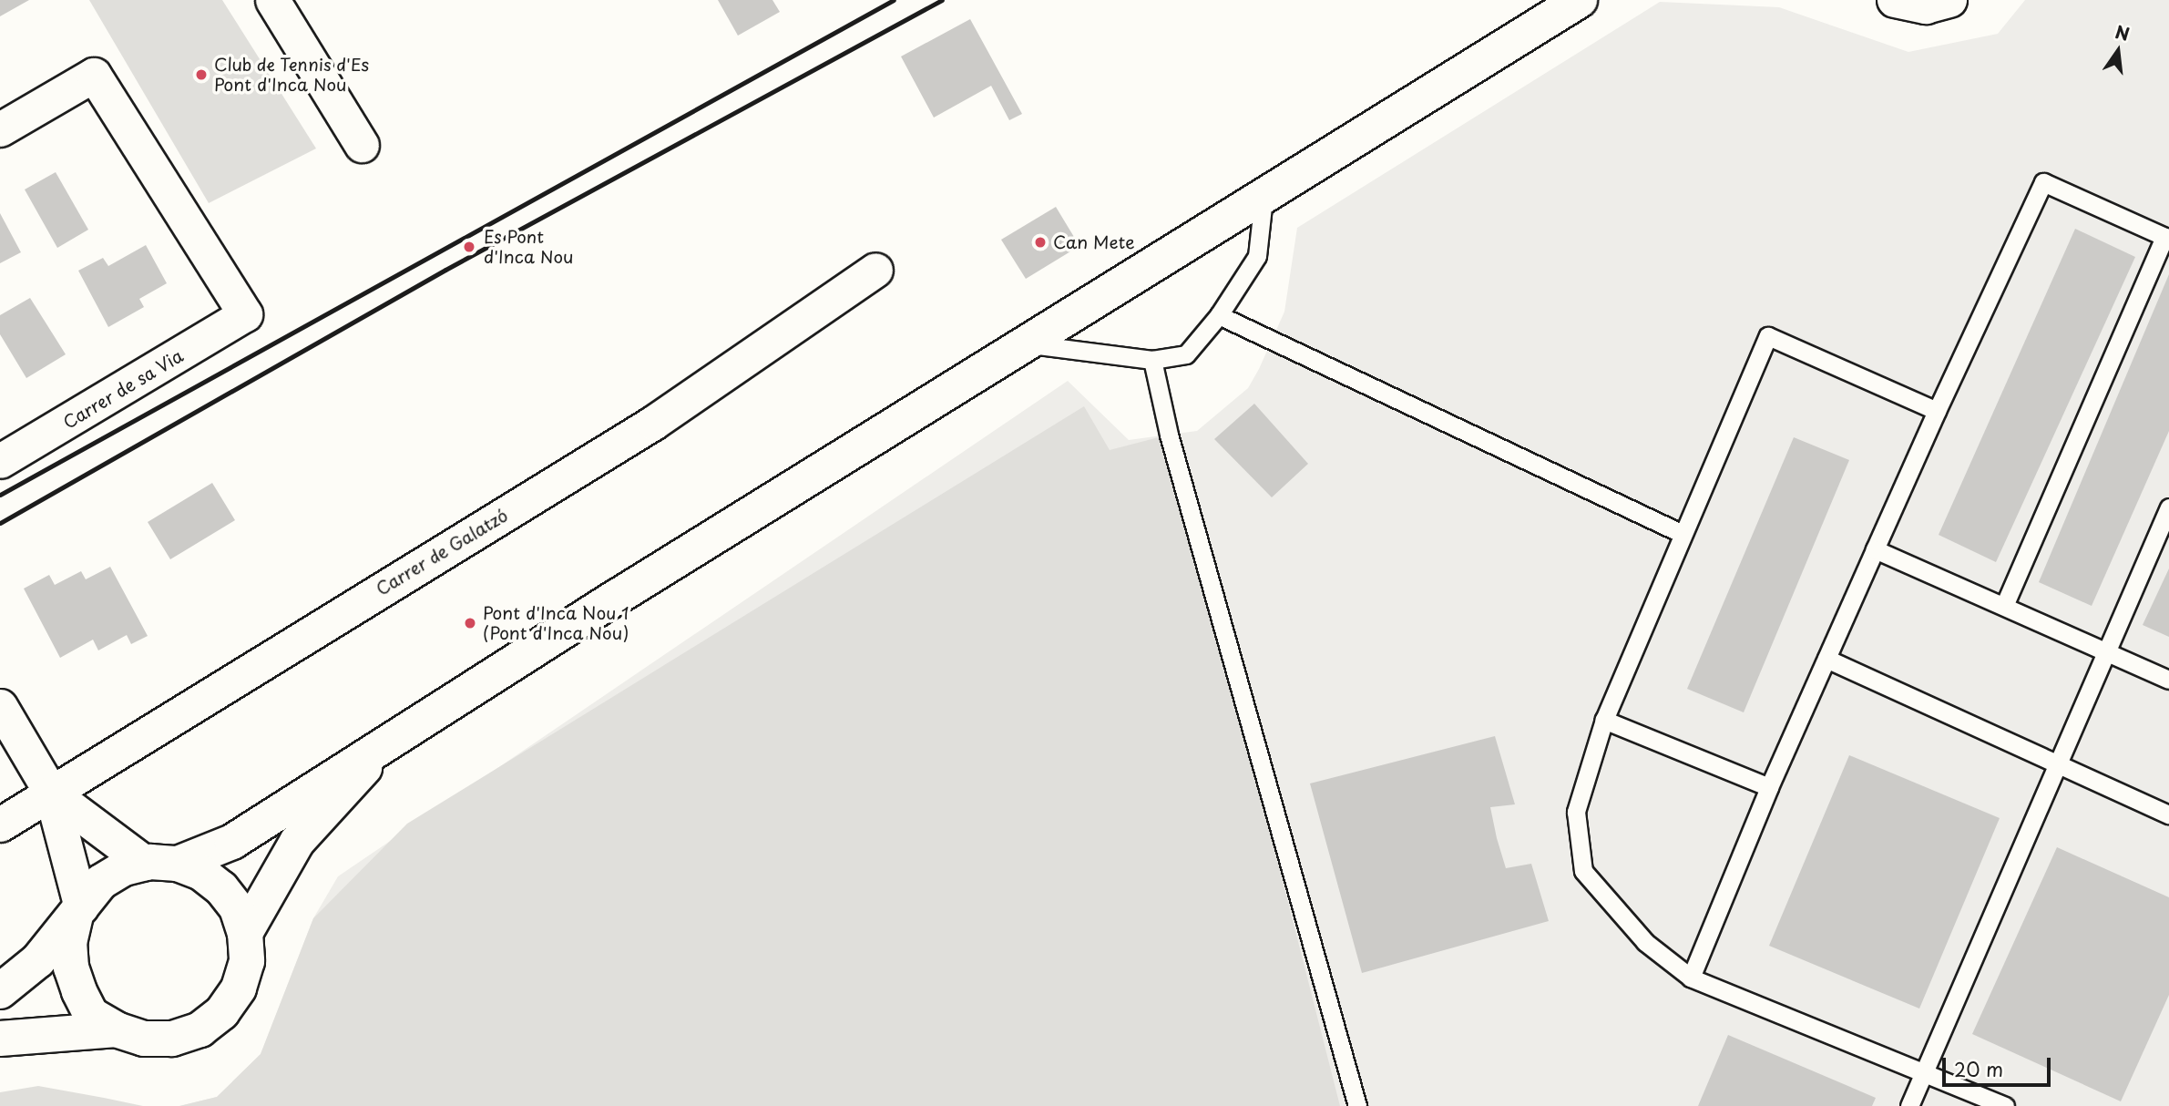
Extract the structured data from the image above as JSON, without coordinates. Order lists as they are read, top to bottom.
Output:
{
  "streets": {
    "street": ["Carrer de sa Via", "Carrer de Galatzó"]
  },
  "places": [
    "Club de Tennis d'Es Pont d'Inca Nou",
    "Can Mete",
    "Es Pont d'Inca Nou",
    "Pont d'Inca Nou 1 (Pont d'Inca Nou)"
  ],
  "scale_bar": "20 m",
  "north": "top"
}
